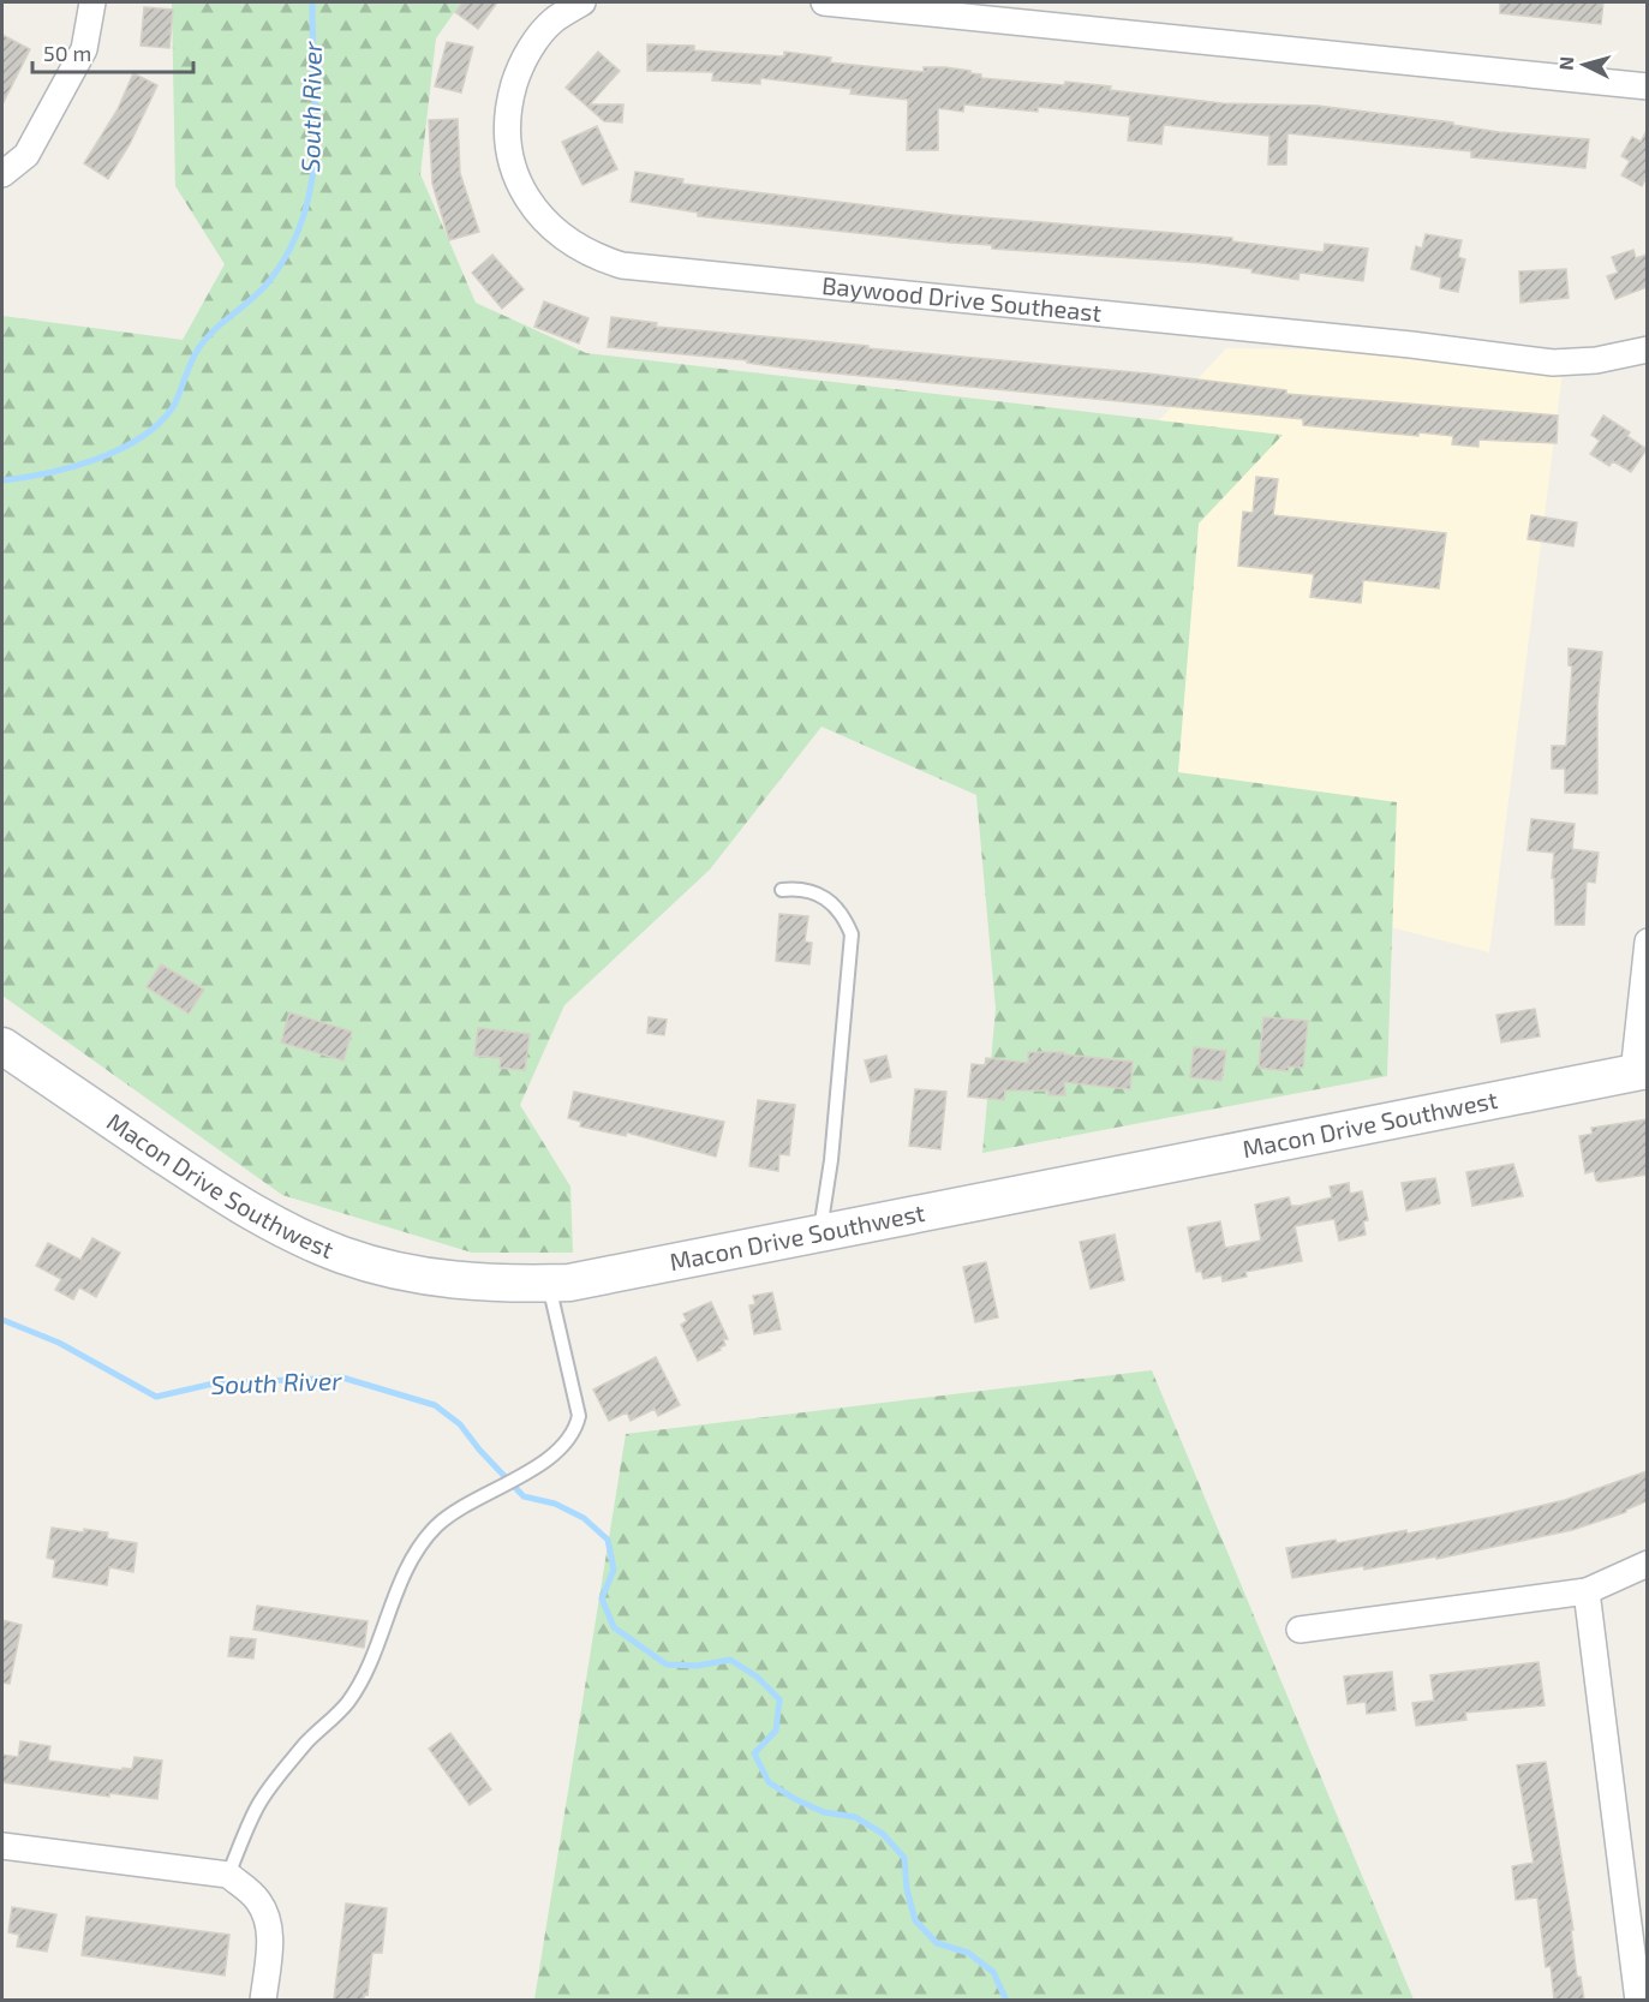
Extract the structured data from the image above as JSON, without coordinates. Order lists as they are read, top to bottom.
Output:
{
  "streets": {
    "street": ["Baywood Drive Southeast", "Macon Drive Southwest"]
  },
  "water": ["South River"],
  "scale_bar": "50 m",
  "north": "left"
}
